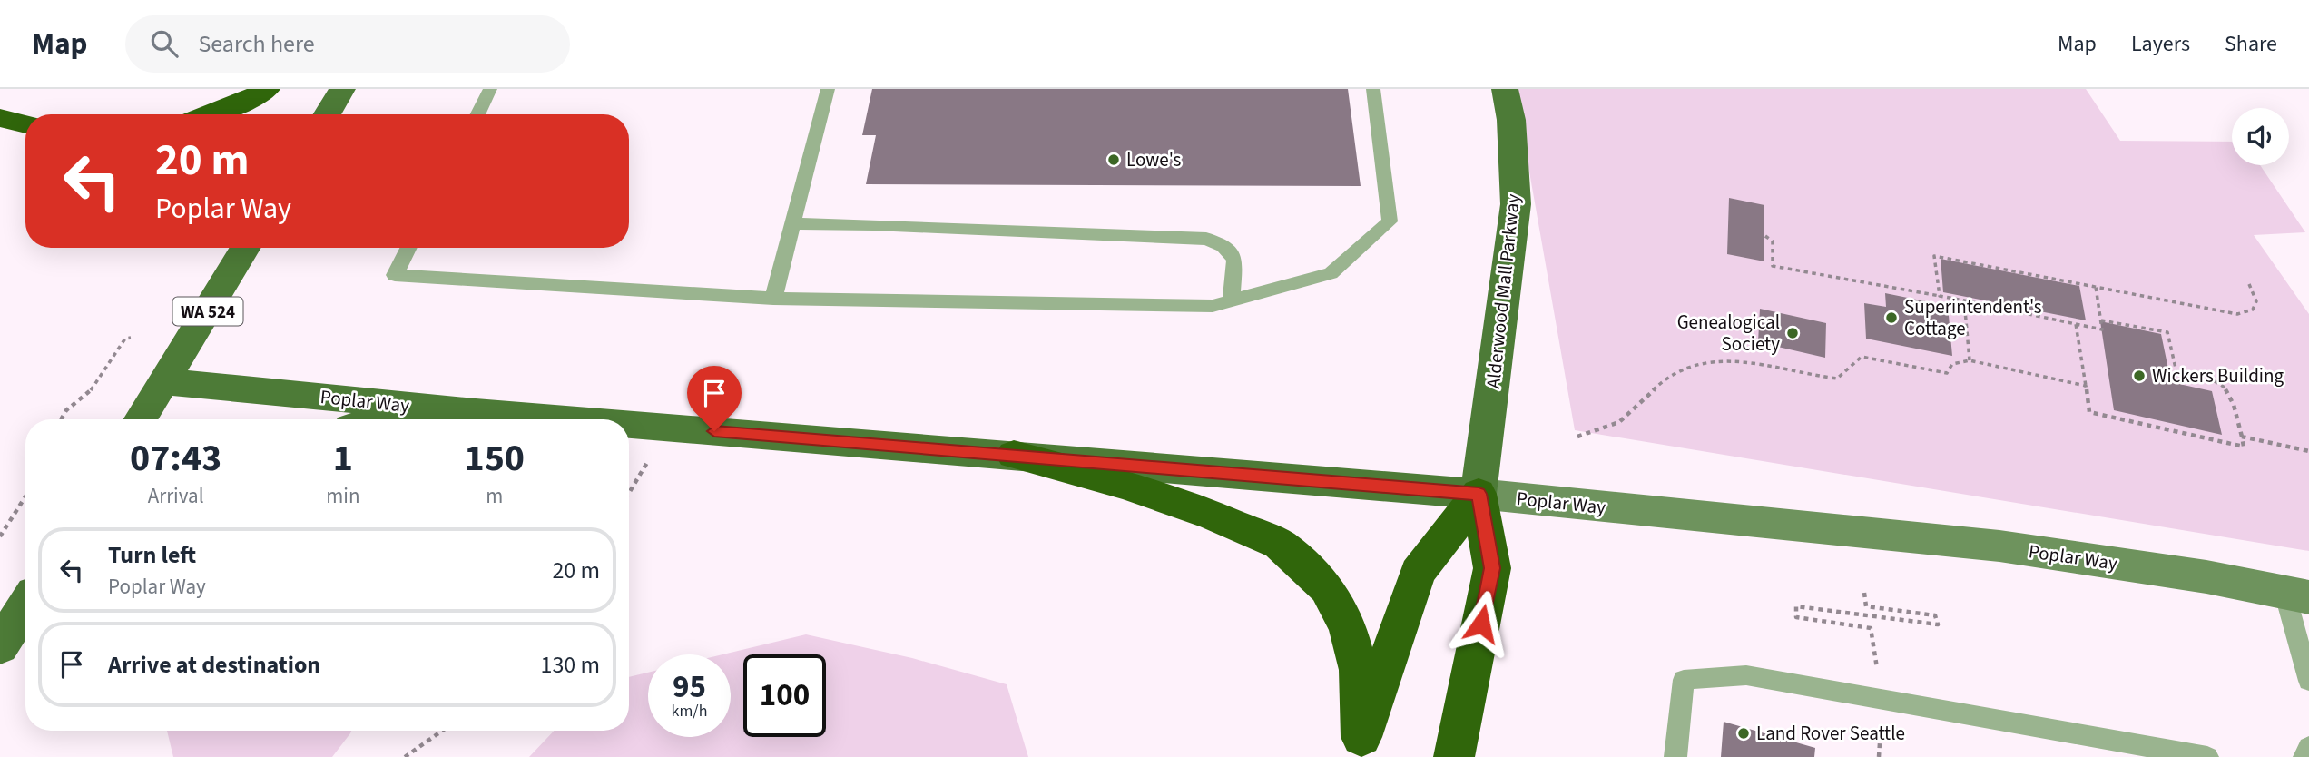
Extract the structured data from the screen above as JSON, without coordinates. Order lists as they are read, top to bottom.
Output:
{
  "streets": {
    "main road": ["Alderwood Mall Parkway", "WA 524", "Poplar Way"]
  },
  "crossings": [
    ["Alderwood Mall Parkway", "Poplar Way"],
    ["WA 524", "Poplar Way"]
  ],
  "places": [
    "Lowe's",
    "Superintendent's Cottage",
    "Genealogical Society",
    "Wickers Building",
    "Land Rover Seattle"
  ],
  "page": {
    "header": "Map",
    "search": "Search here",
    "nav": ["Map", "Layers", "Share"],
    "turn": ["20 m", "Poplar Way"],
    "eta": [
      "07:43",
      "Arrival",
      "1",
      "min",
      "150",
      "m"
    ],
    "list": [
      {
        "name": "Turn left",
        "note": "Poplar Way",
        "value": "20 m"
      },
      {
        "name": "Arrive at destination",
        "value": "130 m"
      }
    ],
    "speed": "95 km/h",
    "limit": "100"
  }
}
